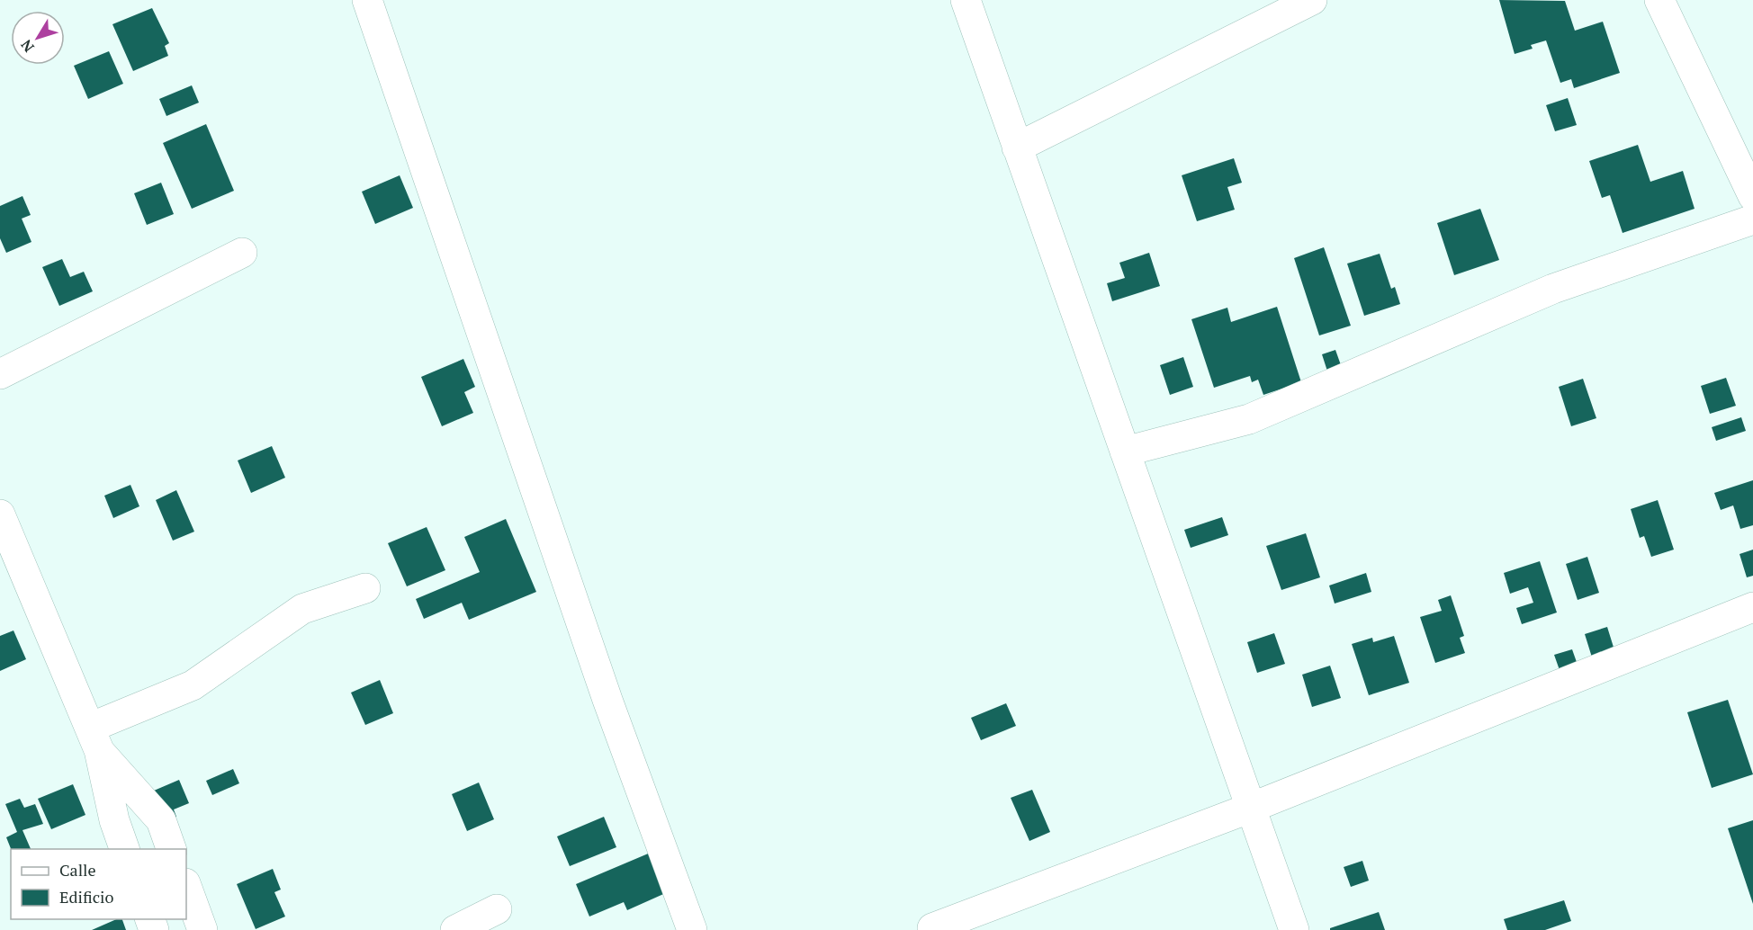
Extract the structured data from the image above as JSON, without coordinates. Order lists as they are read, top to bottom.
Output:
{
  "legend": ["Calle", "Edificio"],
  "north": "bottom left"
}
